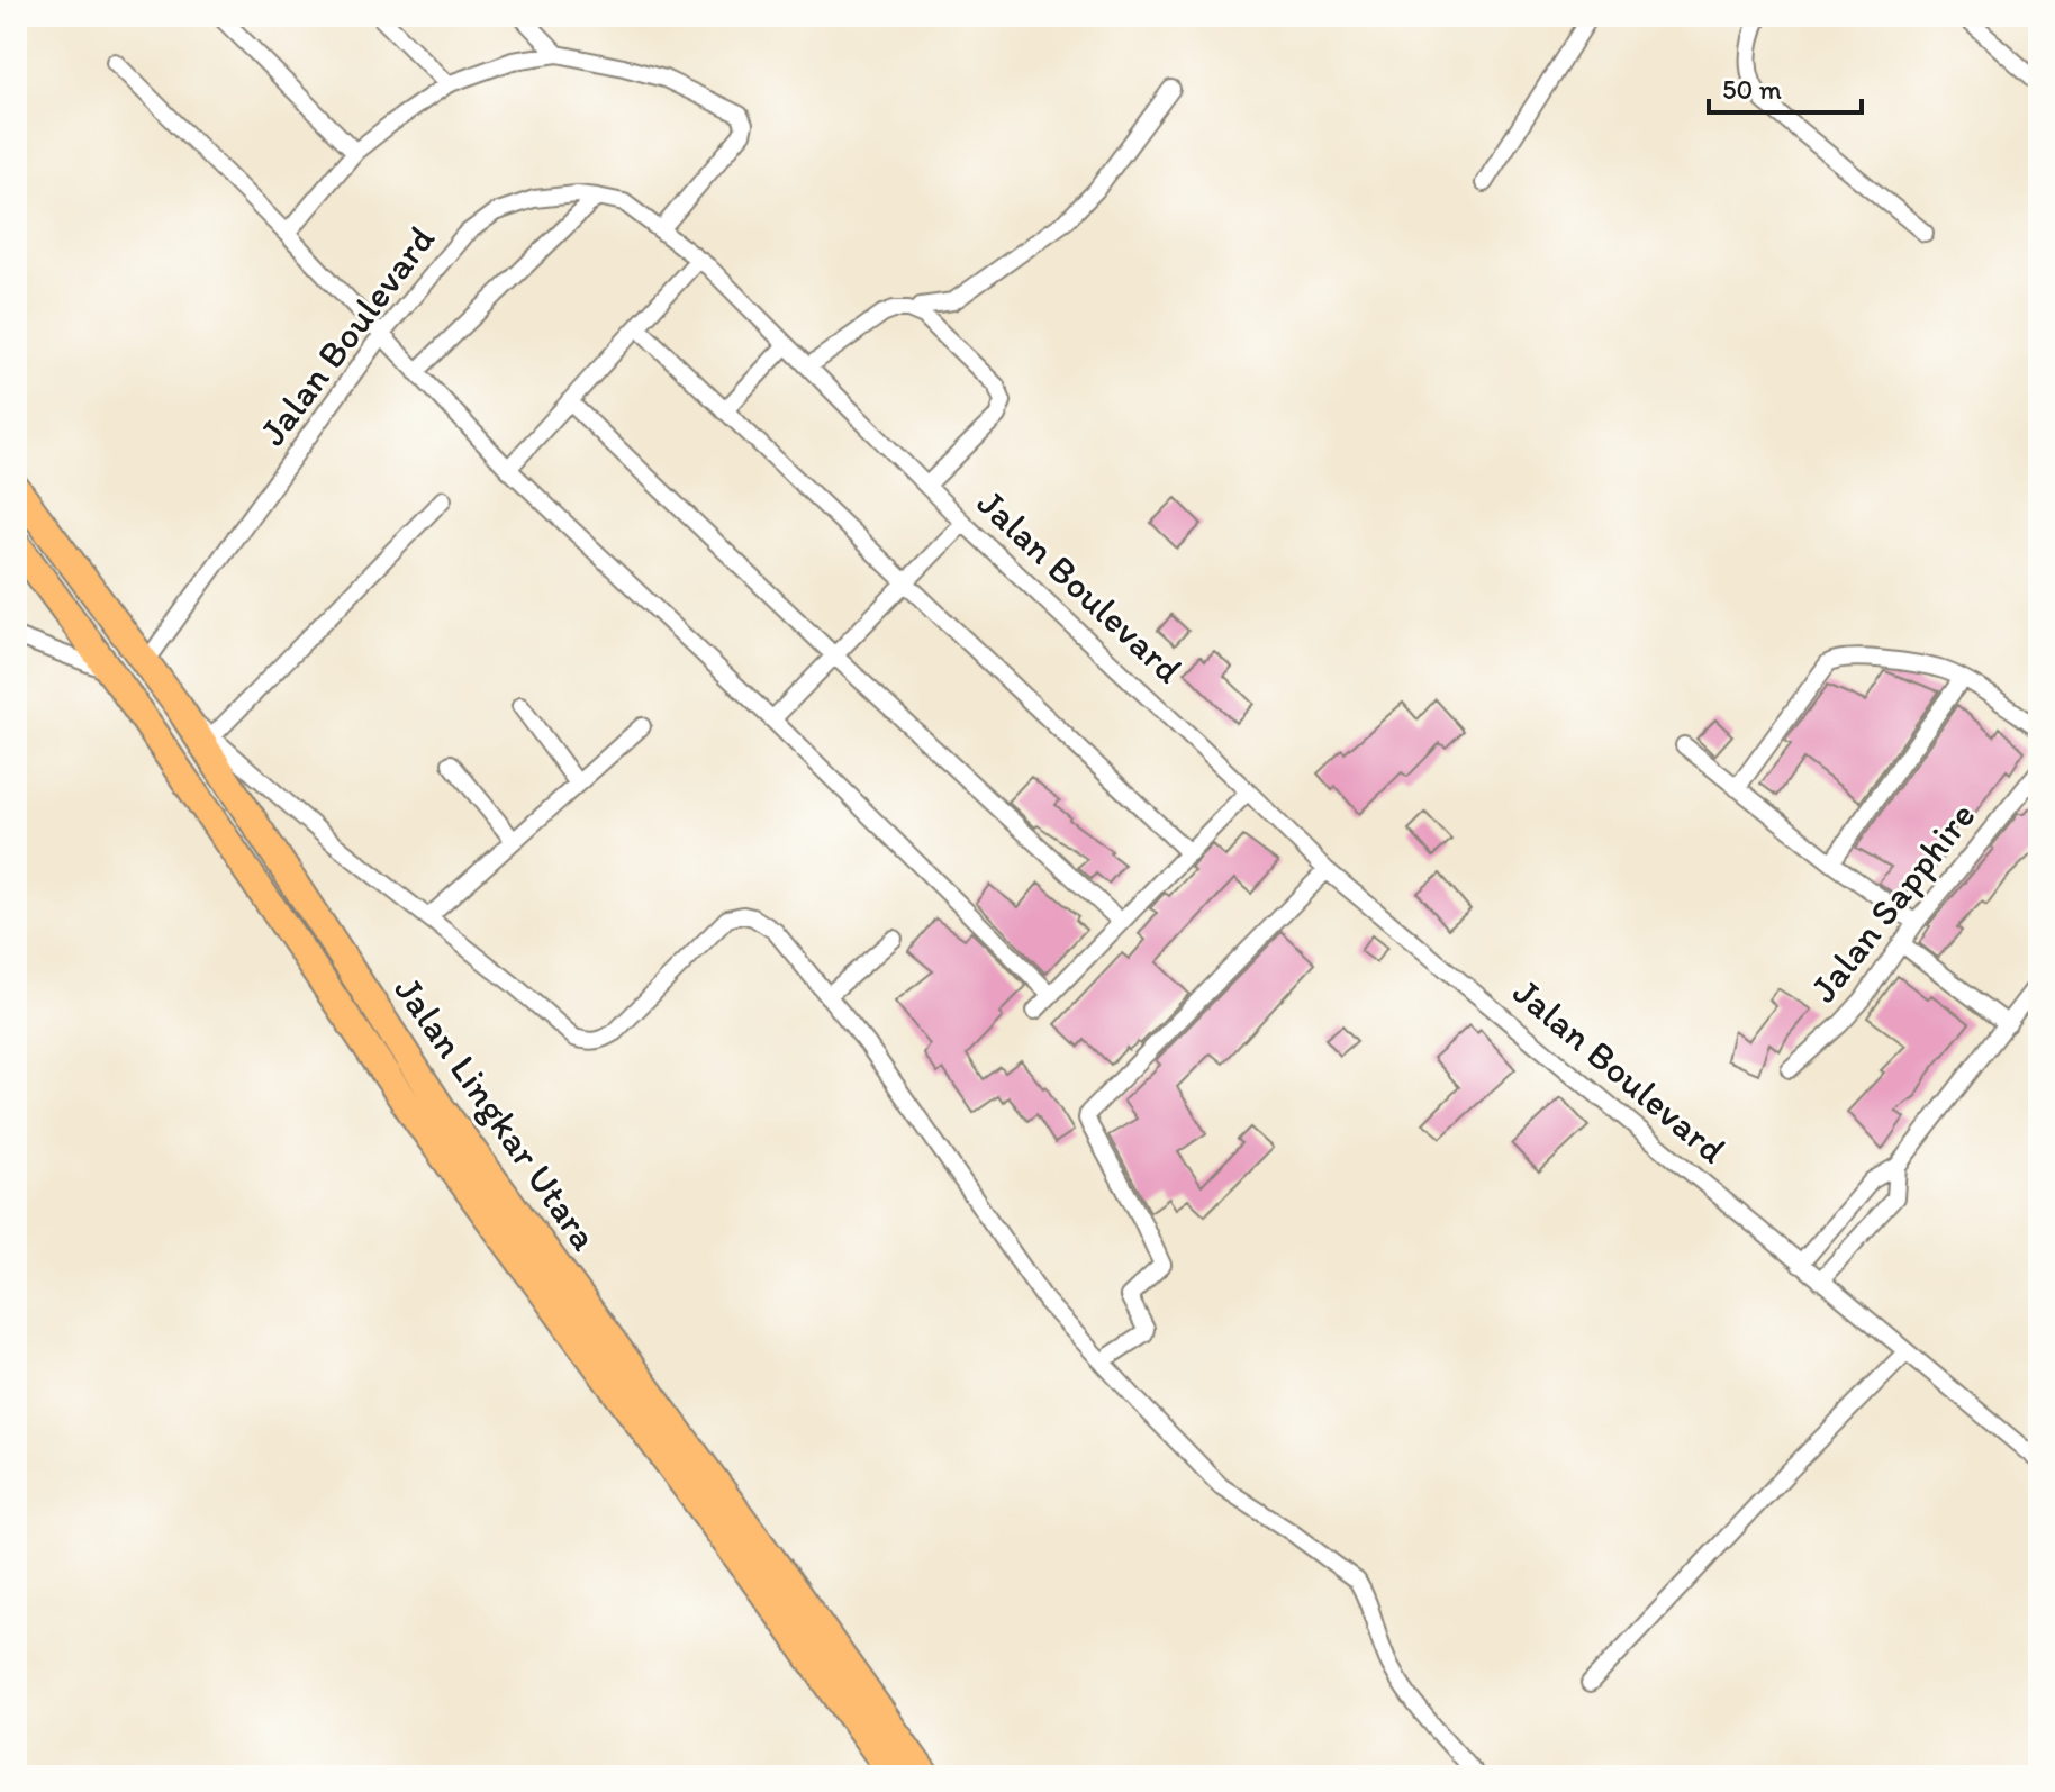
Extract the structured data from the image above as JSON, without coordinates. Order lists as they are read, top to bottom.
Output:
{
  "streets": {
    "main road": ["Jalan Lingkar Utara"],
    "street": ["Jalan Boulevard", "Jalan Sapphire"]
  },
  "crossings": [
    ["Jalan Boulevard", "Jalan Lingkar Utara"]
  ],
  "scale_bar": "50 m"
}
